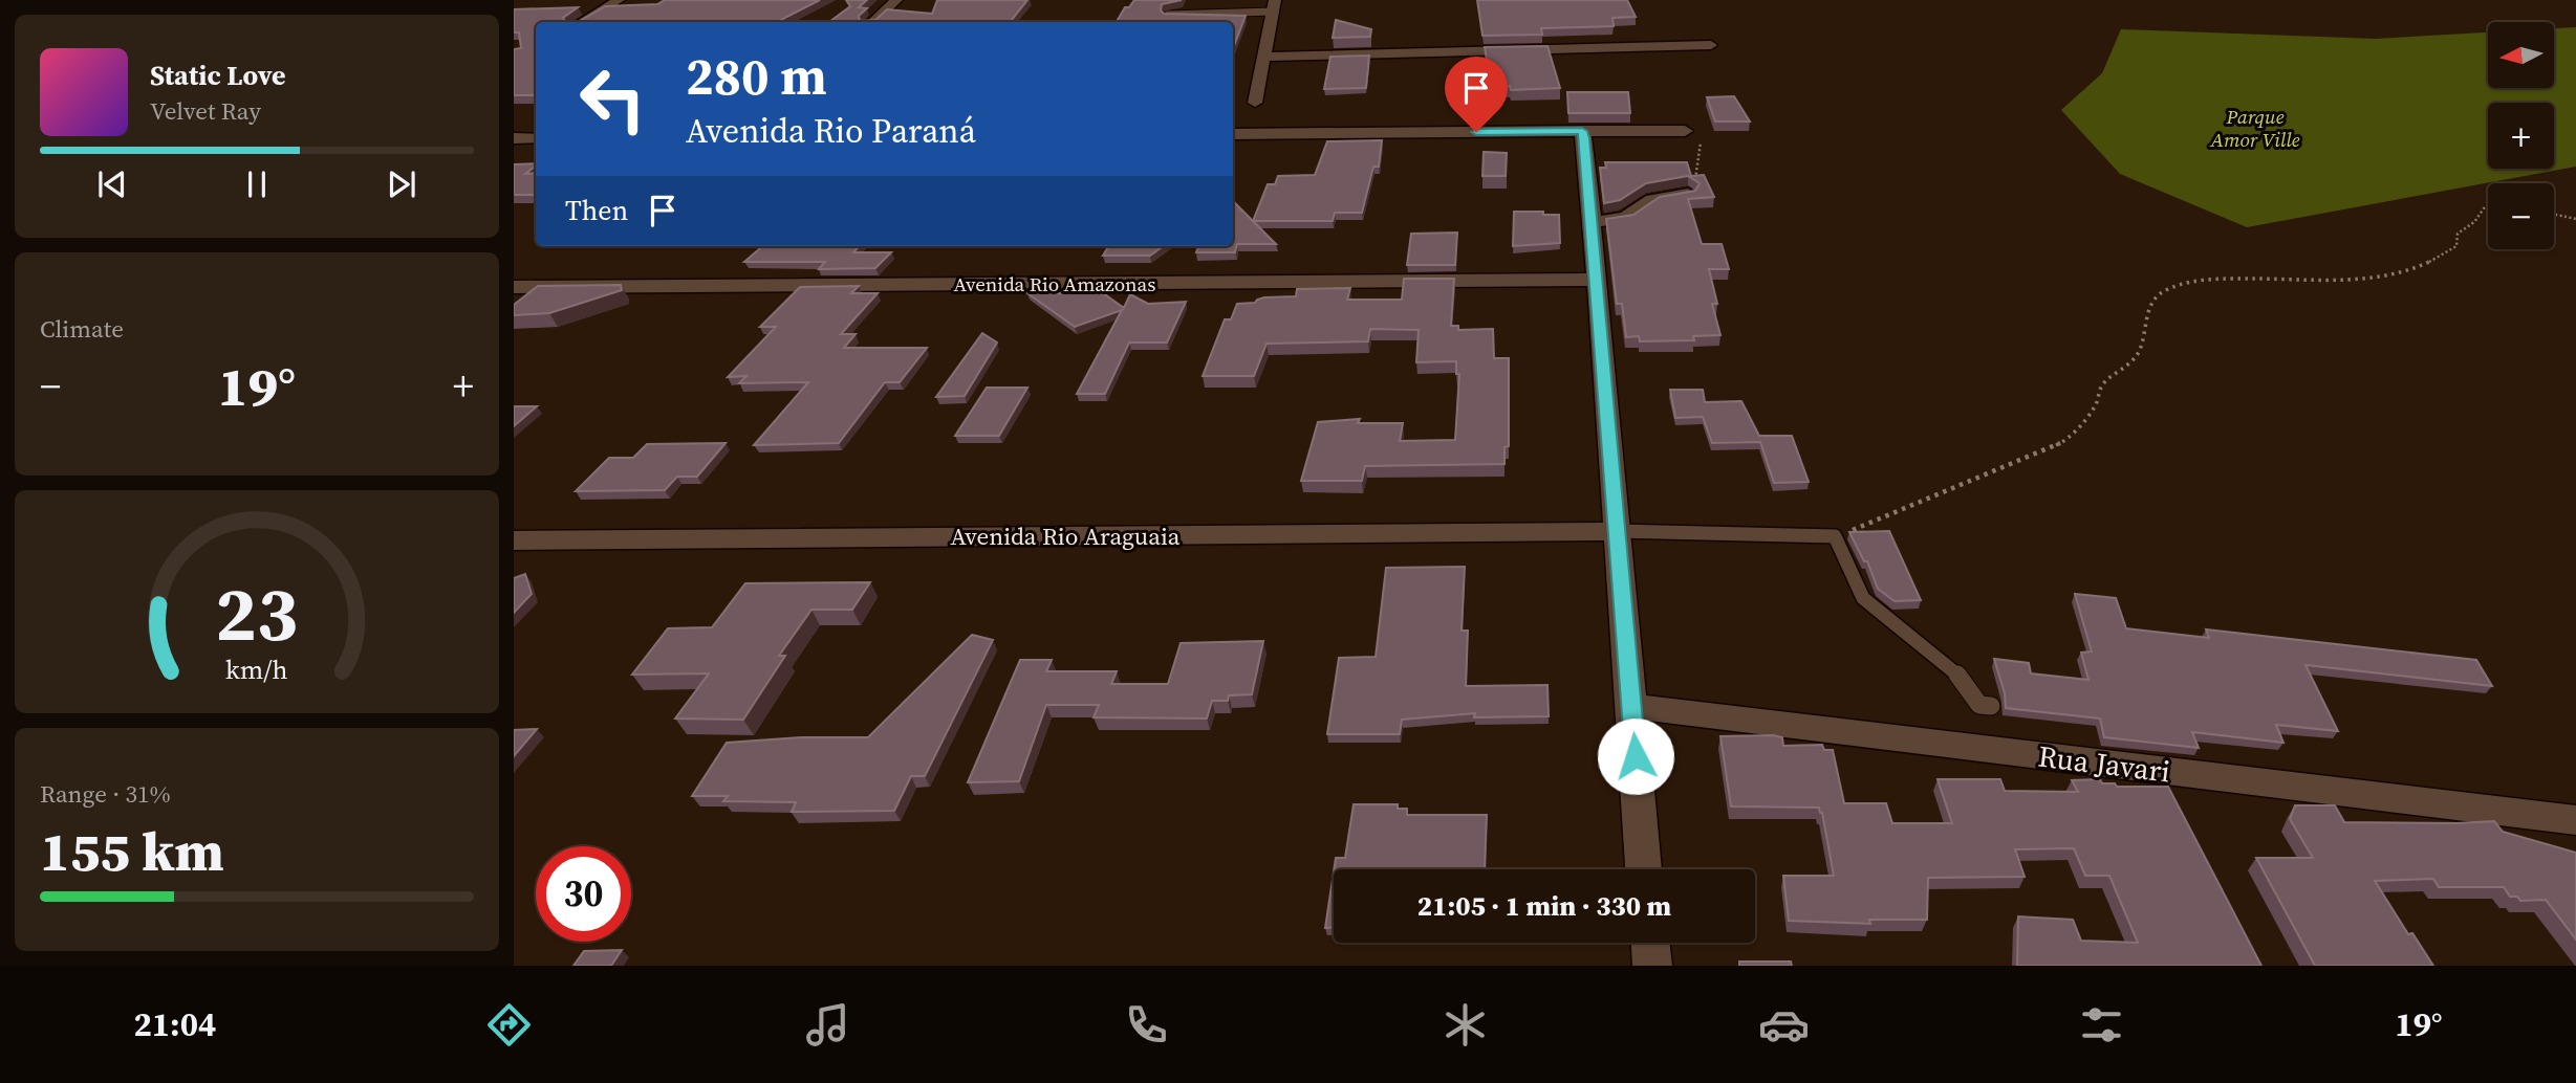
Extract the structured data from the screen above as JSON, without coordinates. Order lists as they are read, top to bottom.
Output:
{
  "streets": {
    "street": ["Avenida Rio Amazonas", "Avenida Rio Araguaia", "Rua Javari"]
  },
  "parks": ["Parque Amor Ville"],
  "north": "left",
  "page": {
    "map_buttons": ["+", "−"],
    "turn": ["280 m", "Avenida Rio Paraná"],
    "song": ["Static Love", "Velvet Ray"],
    "then": "Then",
    "tile": [
      "Climate",
      ["Range · 31%", "155 km"]
    ],
    "heat": ["−", "19°", "+"],
    "limit": "30",
    "trip": "21:05 · 1 min · 330 m",
    "tabs": ["21:04", "19°"],
    "gauge": ["23", "km/h"]
  }
}
